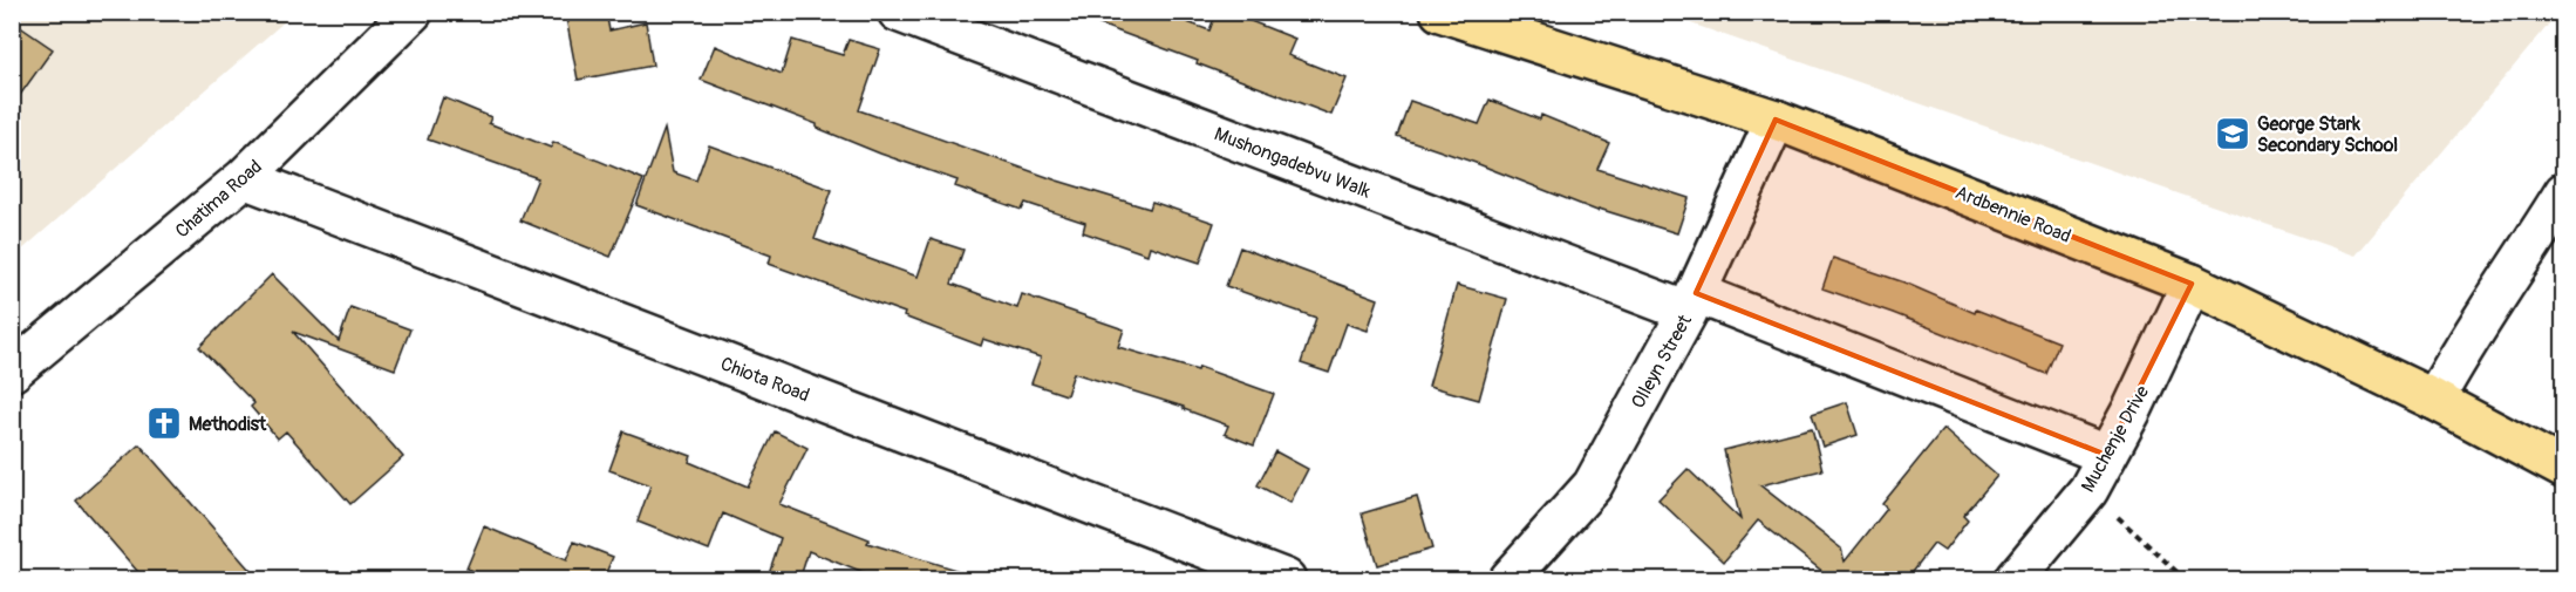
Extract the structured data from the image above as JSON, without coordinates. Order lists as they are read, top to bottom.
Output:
{
  "streets": {
    "main road": ["Ardbennie Road"],
    "street": [
      "Mushongadebvu Walk",
      "Chatima Road",
      "Olleyn Street",
      "Chiota Road",
      "Muchenje Drive"
    ]
  },
  "crossings": [
    ["Mushongadebvu Walk", "Olleyn Street"],
    ["Mushongadebvu Walk", "Muchenje Drive"],
    ["Chatima Road", "Chiota Road"],
    ["Ardbennie Road", "Olleyn Street"],
    ["Ardbennie Road", "Muchenje Drive"]
  ],
  "places": {
    "school or university": ["George Stark Secondary School"],
    "church": ["Methodist"]
  }
}
